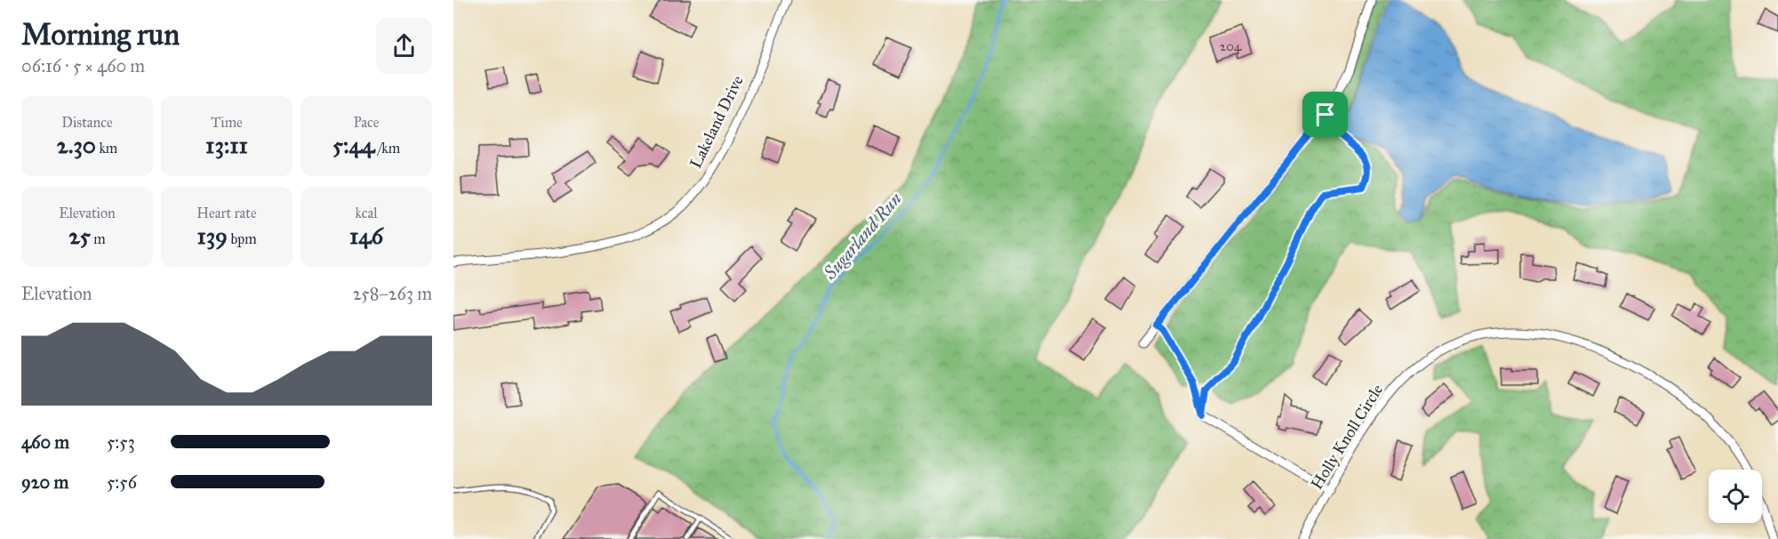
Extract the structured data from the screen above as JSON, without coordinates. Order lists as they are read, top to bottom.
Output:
{
  "streets": {
    "street": ["Lakeland Drive", "Holly Knoll Circle"]
  },
  "water": ["Sugarland Run"],
  "house_numbers": ["204"],
  "page": {
    "heading": ["Morning run", "06:16 · 5 × 460 m"],
    "stats": [
      ["Distance", "2.30 km"],
      ["Time", "13:11"],
      ["Pace", "5:44 /km"],
      ["Elevation", "25 m"],
      ["Heart rate", "139 bpm"],
      ["kcal", "146"]
    ],
    "chart": ["Elevation", "258–263 m"],
    "list": [
      {
        "name": "460 m",
        "note": "5:53"
      },
      {
        "name": "920 m",
        "note": "5:56"
      }
    ]
  }
}
